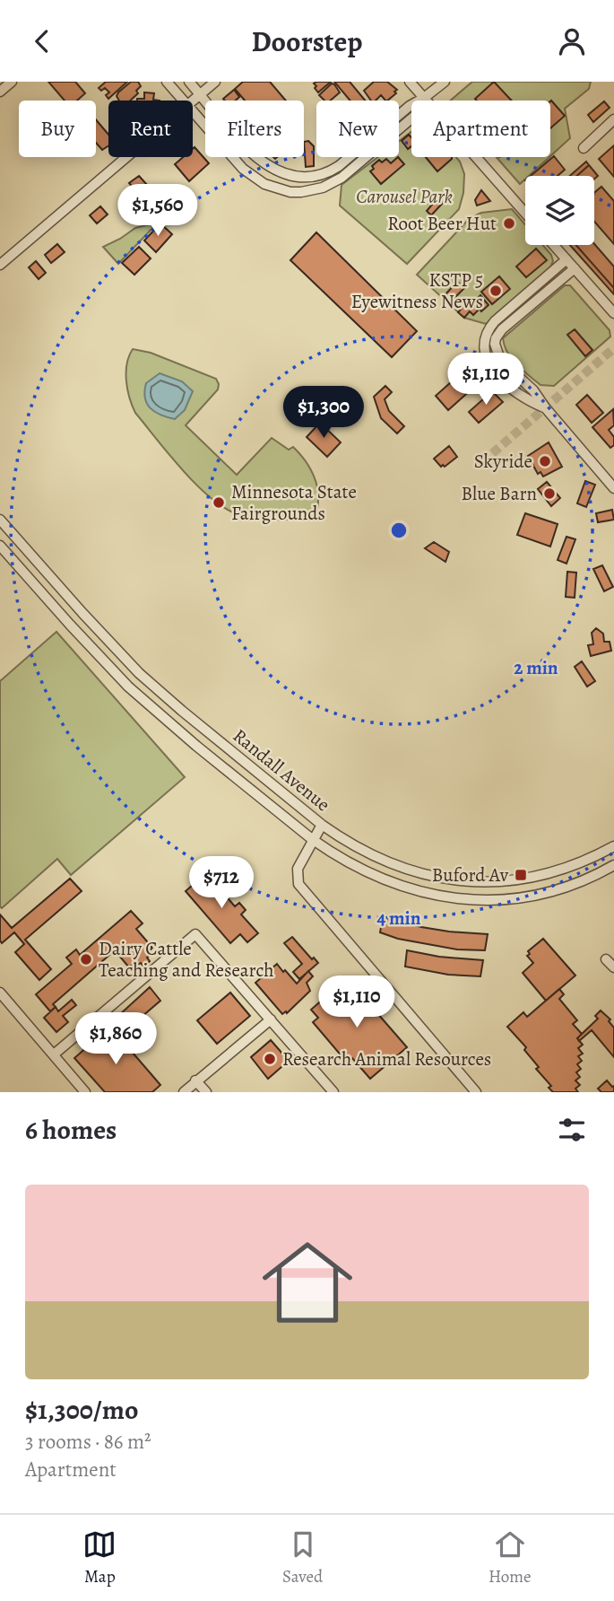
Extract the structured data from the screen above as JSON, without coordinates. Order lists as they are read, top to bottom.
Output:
{
  "streets": {
    "street": ["Randall Avenue"]
  },
  "parks": ["Carousel Park"],
  "places": {
    "other": [
      "Root Beer Hut",
      "KSTP 5 Eyewitness News",
      "Skyride",
      "Blue Barn",
      "Minnesota State Fairgrounds",
      "Dairy Cattle Teaching and Research",
      "Research Animal Resources"
    ],
    "transit": ["Buford Av"]
  },
  "page": {
    "header": "Doorstep",
    "chip": [
      "Buy",
      "Rent",
      "Filters",
      "New",
      "Apartment"
    ],
    "price": [
      "$1,560",
      "$1,110",
      "$1,300",
      "$712",
      "$1,110",
      "$1,860"
    ],
    "heading": "6 homes",
    "list": [
      {
        "name": "$1,300/mo",
        "note": "3 rooms · 86 m² · Apartment"
      }
    ],
    "tabs": ["Map", "Saved", "Home"]
  },
  "rings": ["2 min", "4 min"]
}
